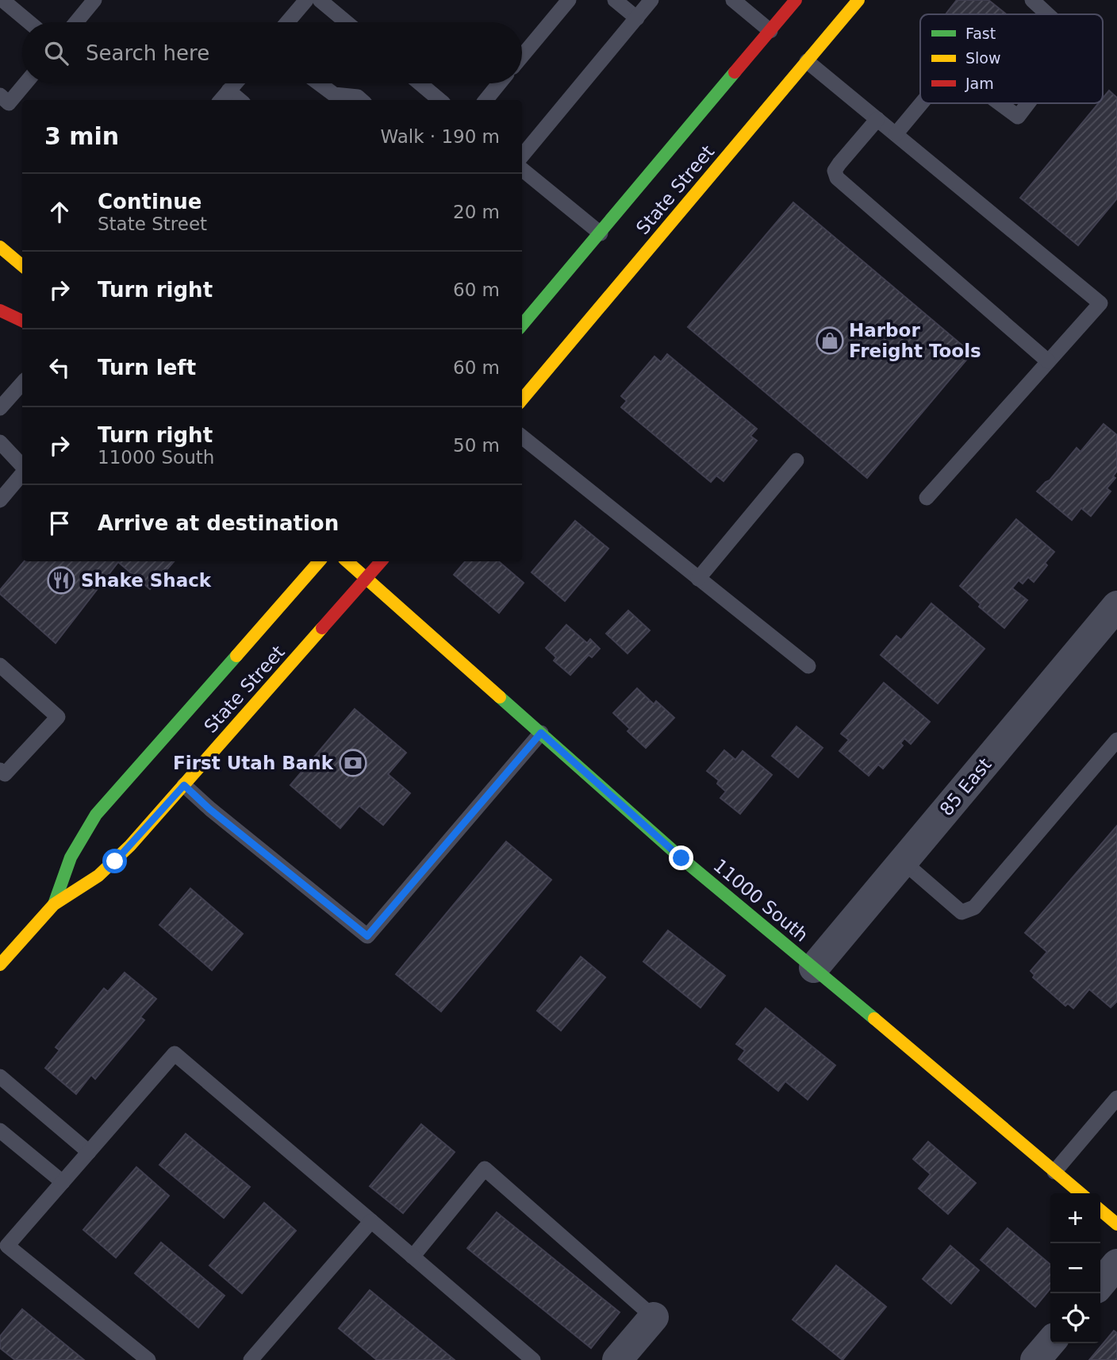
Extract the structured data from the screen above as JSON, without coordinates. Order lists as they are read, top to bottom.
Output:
{
  "streets": {
    "main road": ["State Street", "11000 South"],
    "street": ["85 East"]
  },
  "crossings": [
    ["State Street", "11000 South"],
    ["85 East", "11000 South"]
  ],
  "places": {
    "shop": ["Harbor Freight Tools"],
    "restaurant": ["Shake Shack"],
    "bank": ["First Utah Bank"]
  },
  "legend": ["Fast", "Slow", "Jam"],
  "page": {
    "search": "Search here",
    "heading": ["3 min", "Walk · 190 m"],
    "list": [
      ["Continue", "State Street", "20 m"],
      ["Turn right", "60 m"],
      ["Turn left", "60 m"],
      ["Turn right", "11000 South", "50 m"],
      "Arrive at destination"
    ],
    "map_buttons": ["+", "−"]
  }
}
